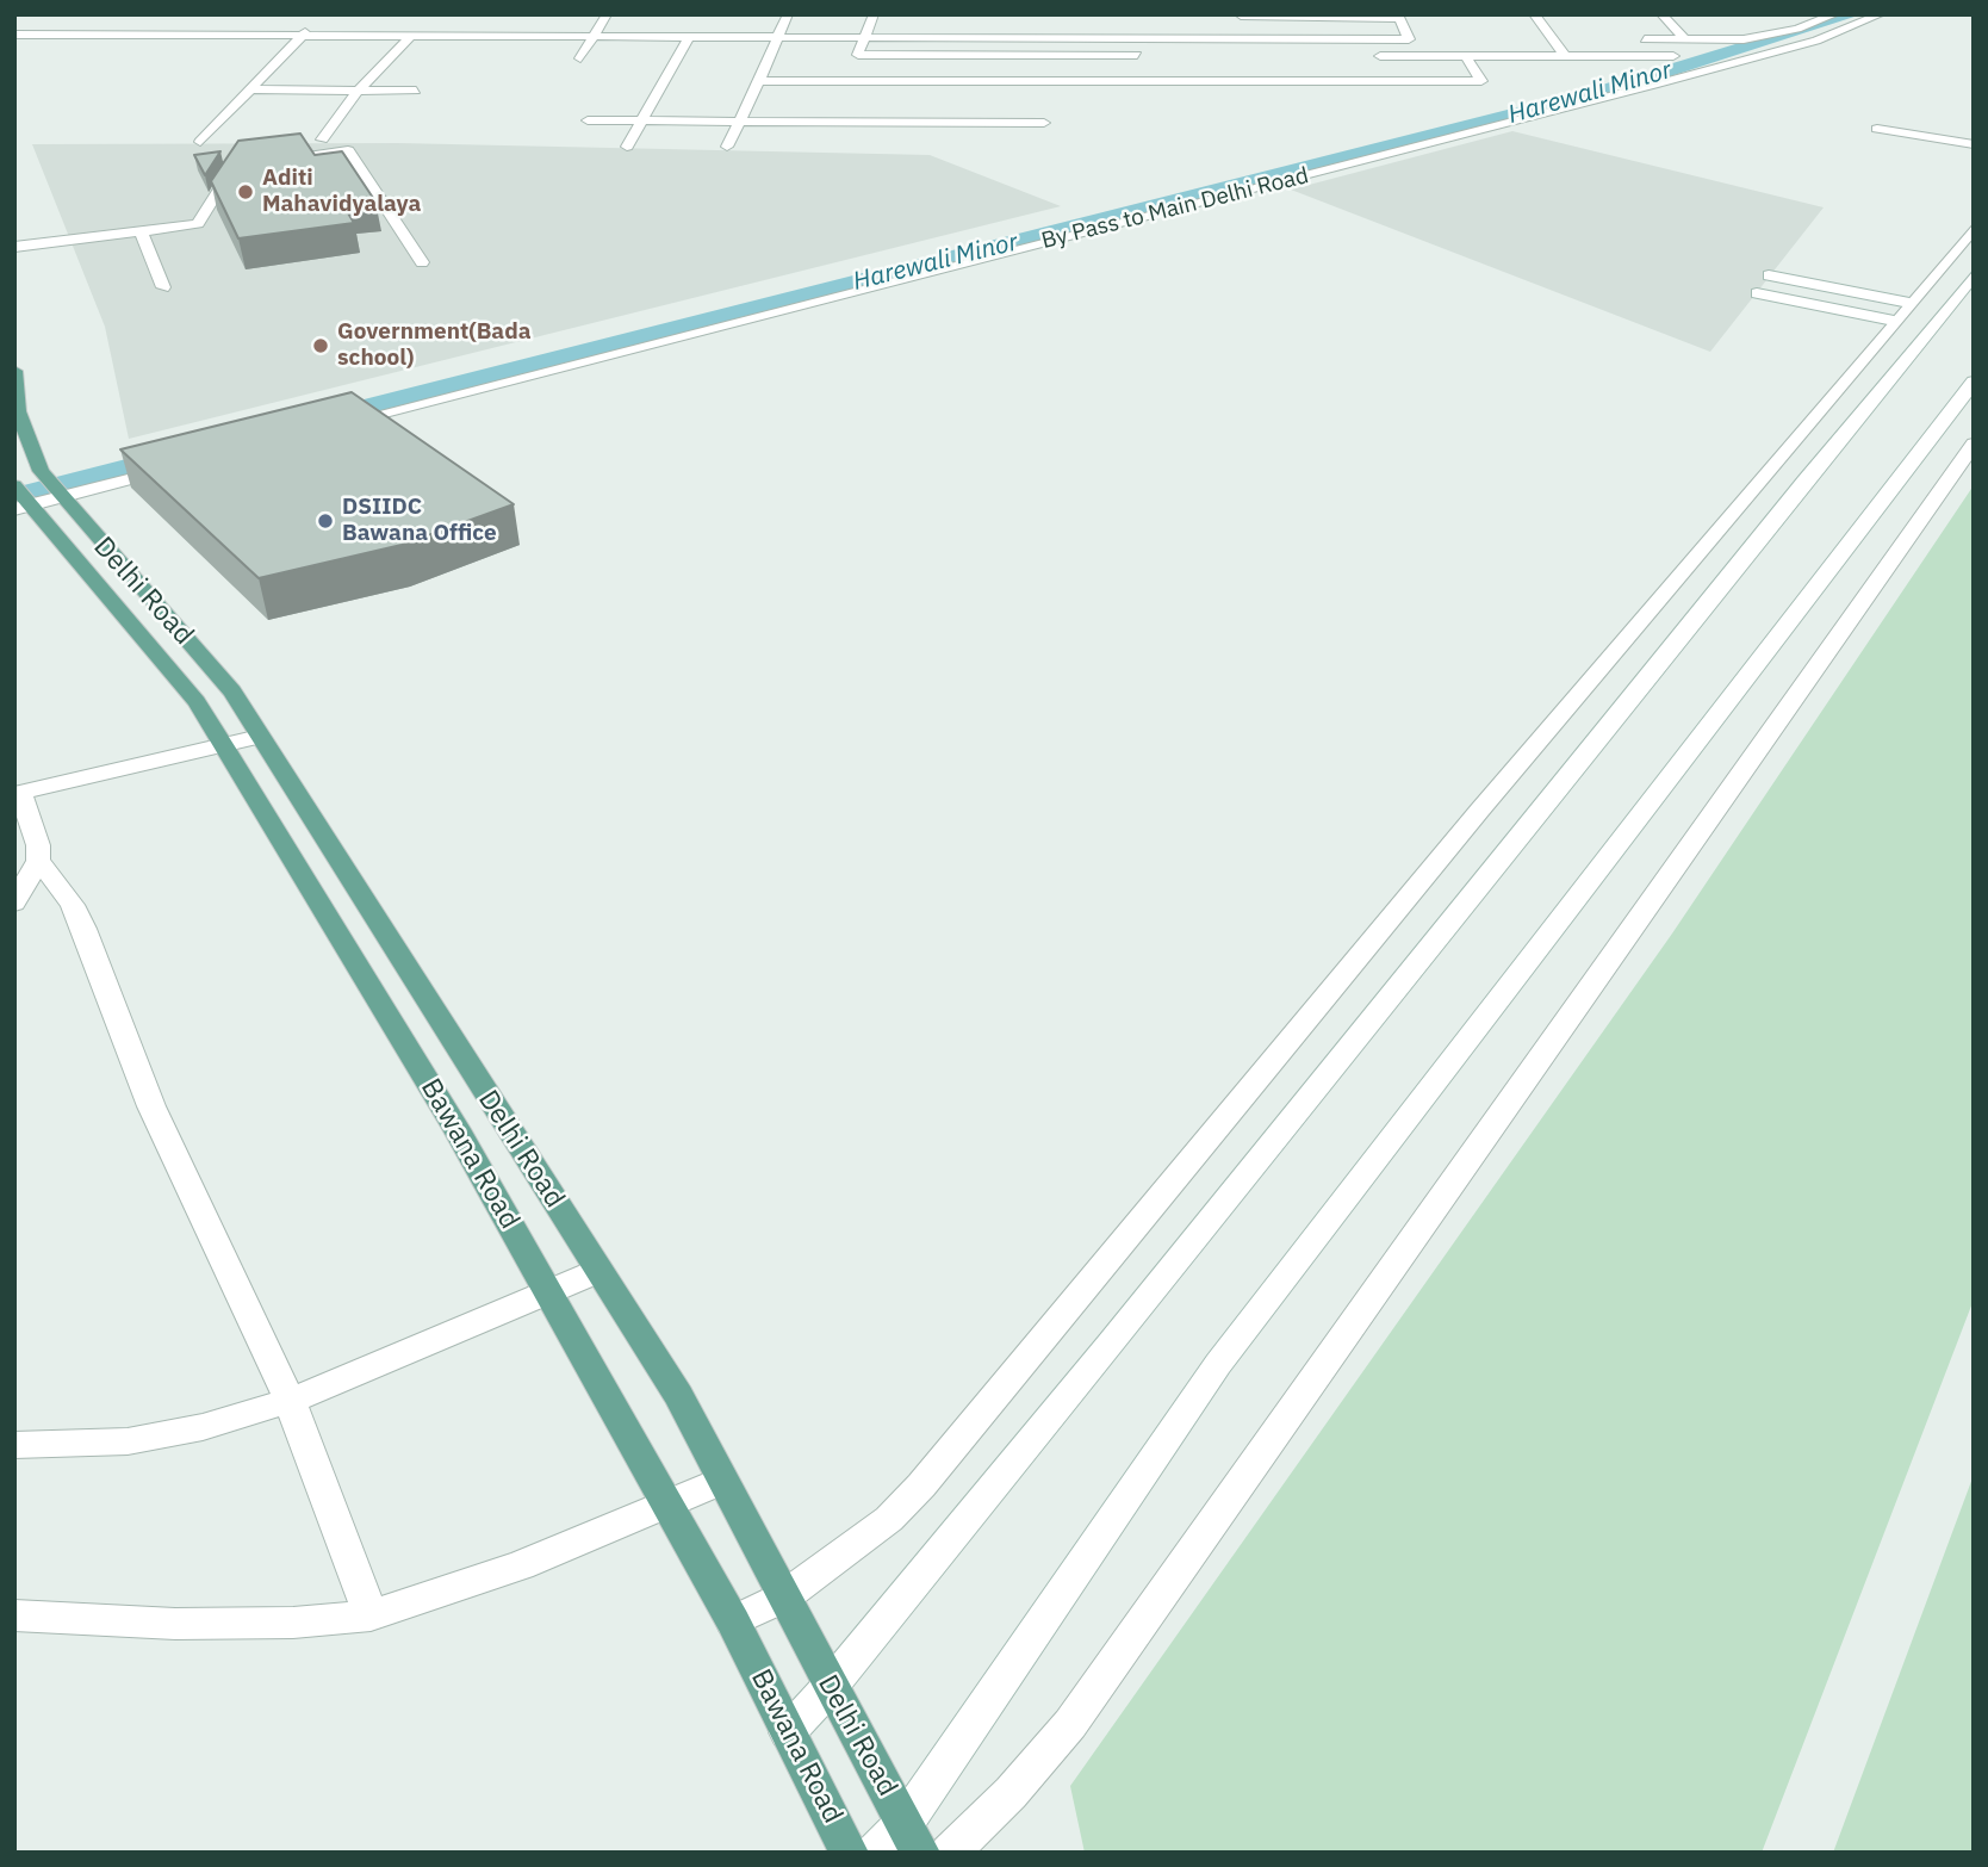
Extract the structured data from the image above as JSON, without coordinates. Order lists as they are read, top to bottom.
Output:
{
  "streets": {
    "main road": ["Delhi Road", "Bawana Road"],
    "street": ["By Pass to Main Delhi Road"]
  },
  "water": ["Harewali Minor"],
  "places": ["Aditi Mahavidyalaya", "Government(Bada school)", "DSIIDC Bawana Office"]
}
